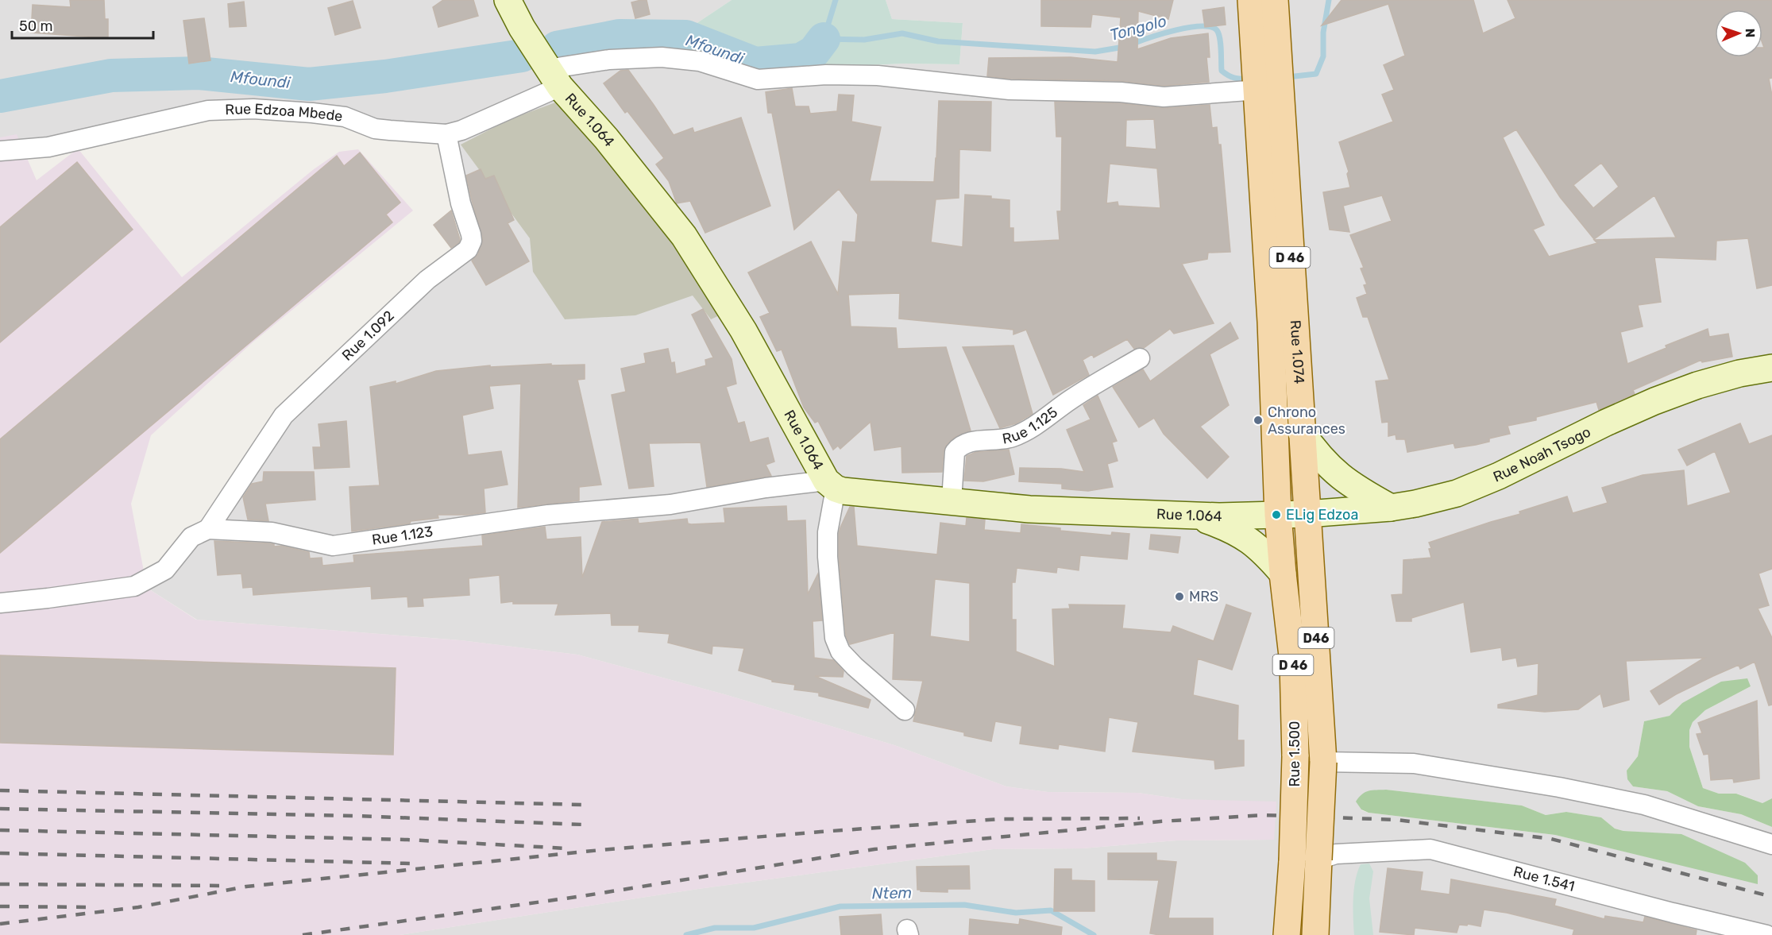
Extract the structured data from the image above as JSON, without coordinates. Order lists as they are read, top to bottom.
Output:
{
  "streets": {
    "main road": [
      "Rue 1.064",
      "D 46",
      "Rue 1.074",
      "Rue Noah Tsogo",
      "D46",
      "Rue 1.500"
    ],
    "street": [
      "Rue Edzoa Mbede",
      "Rue 1.092",
      "Rue 1.125",
      "Rue 1.123",
      "Rue 1.541"
    ]
  },
  "crossings": [
    ["Rue Edzoa Mbede", "Rue 1.064"],
    ["Rue Edzoa Mbede", "Rue 1.092"],
    ["Rue Edzoa Mbede", "Rue 1.074"],
    ["Rue 1.064", "Rue 1.074"],
    ["Rue 1.064", "Rue 1.125"],
    ["Rue 1.064", "Rue Noah Tsogo"],
    ["Rue 1.064", "Rue 1.123"],
    ["Rue 1.092", "Rue 1.123"],
    ["Rue 1.074", "Rue Noah Tsogo"],
    ["Rue 1.074", "D46"],
    ["Rue 1.074", "Rue 1.500"],
    ["D46", "Rue 1.541"]
  ],
  "water": ["Tongolo", "Mfoundi", "Ntem"],
  "places": ["Chrono Assurances", "ELig Edzoa", "MRS"],
  "scale_bar": "50 m",
  "north": "right"
}
